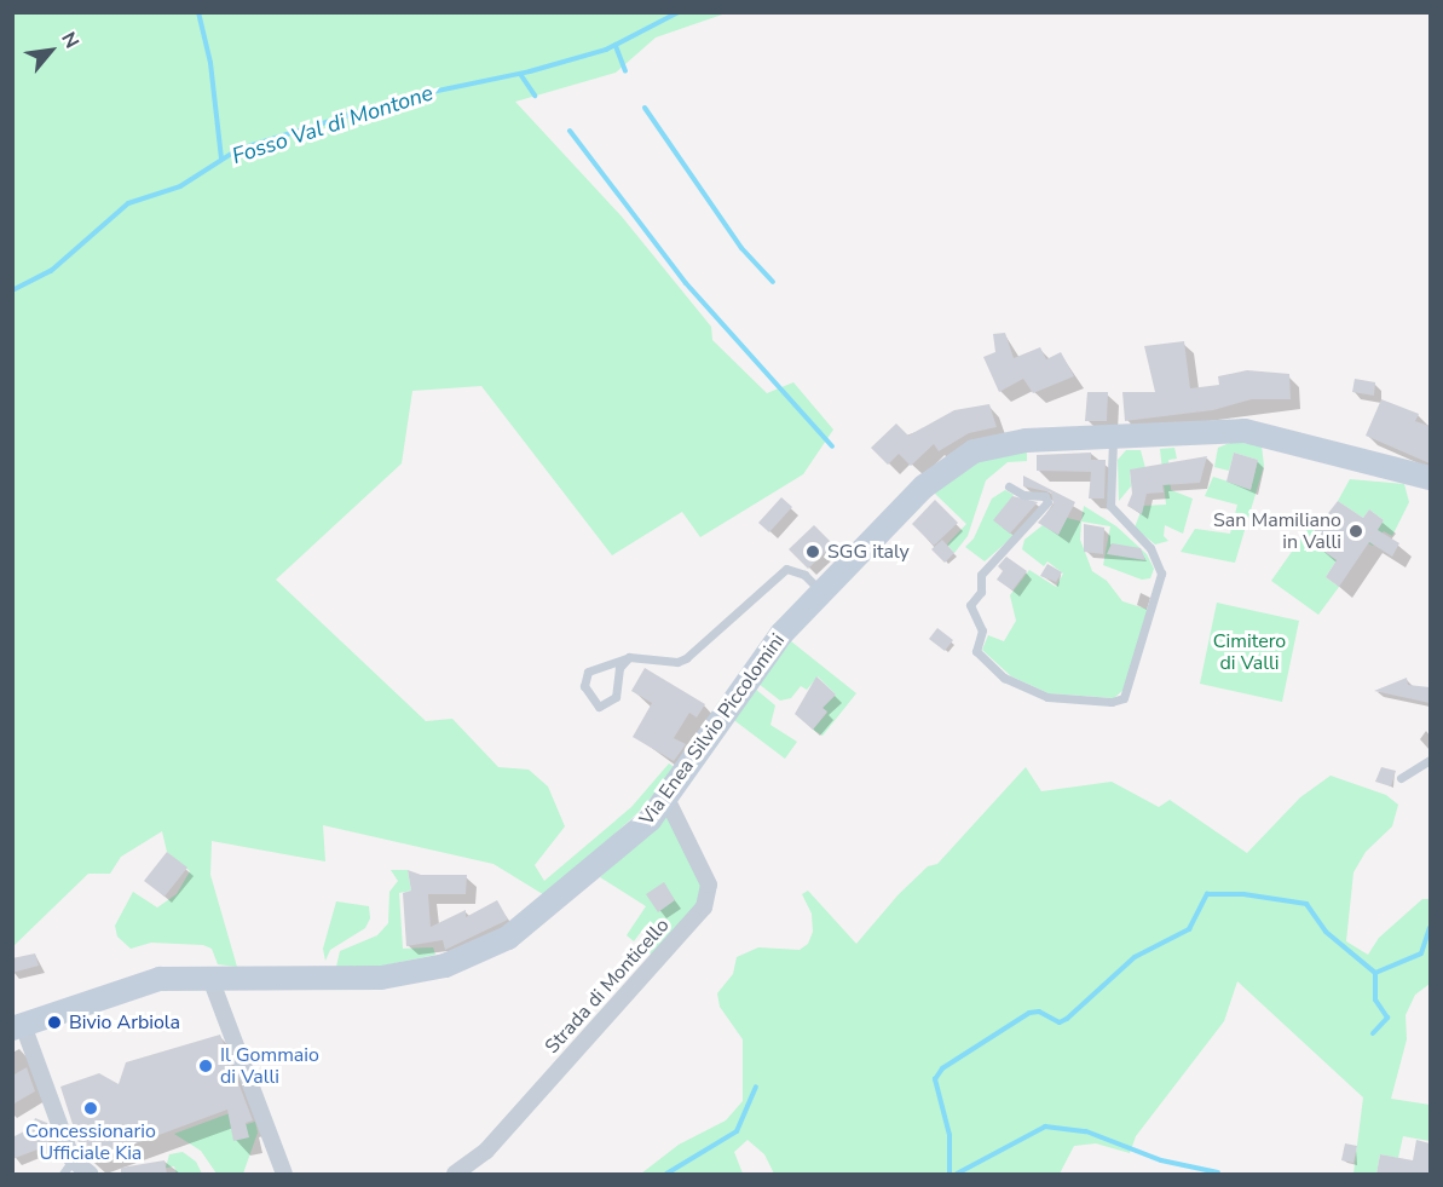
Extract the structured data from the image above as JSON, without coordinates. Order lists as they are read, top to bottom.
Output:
{
  "streets": {
    "main road": ["Via Enea Silvio Piccolomini"],
    "street": ["Strada di Monticello"]
  },
  "crossings": [
    ["Via Enea Silvio Piccolomini", "Strada di Monticello"]
  ],
  "water": ["Fosso Val di Montone"],
  "parks": ["Cimitero di Valli"],
  "places": [
    "San Mamiliano in Valli",
    "SGG italy",
    "Bivio Arbiola",
    "Il Gommaio di Valli",
    "Concessionario Ufficiale Kia"
  ],
  "north": "top right"
}
